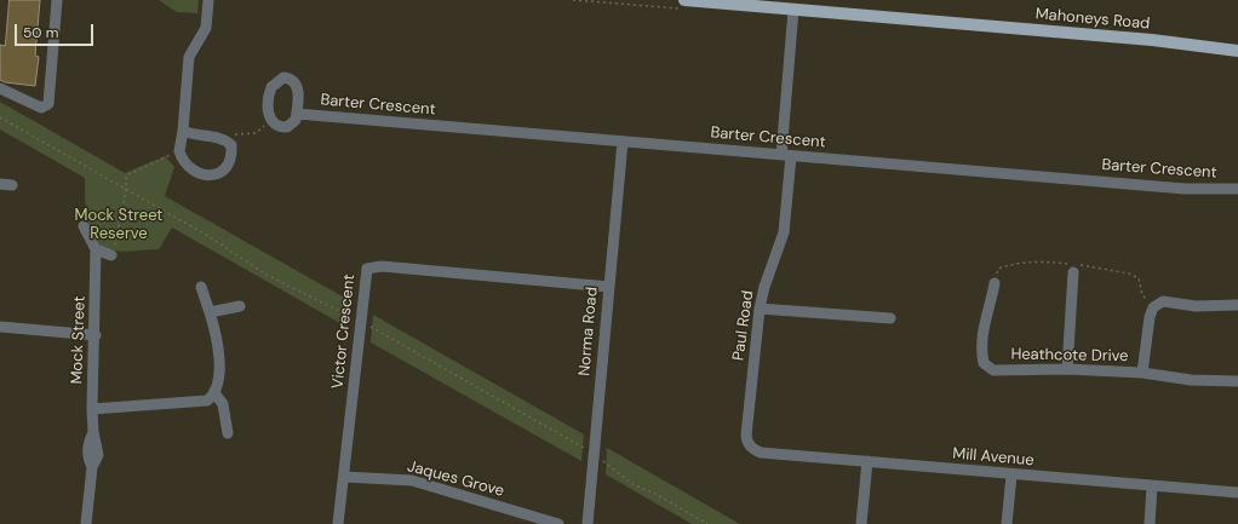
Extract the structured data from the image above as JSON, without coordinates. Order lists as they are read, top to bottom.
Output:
{
  "streets": {
    "main road": ["Mahoneys Road"],
    "street": [
      "Barter Crescent",
      "Paul Road",
      "Victor Crescent",
      "Norma Road",
      "Mock Street",
      "Heathcote Drive",
      "Mill Avenue",
      "Jaques Grove"
    ]
  },
  "crossings": [
    ["Mahoneys Road", "Paul Road"],
    ["Barter Crescent", "Paul Road"],
    ["Barter Crescent", "Norma Road"],
    ["Paul Road", "Mill Avenue"],
    ["Victor Crescent", "Norma Road"],
    ["Victor Crescent", "Jaques Grove"]
  ],
  "parks": ["Mock Street Reserve"],
  "scale_bar": "50 m"
}
